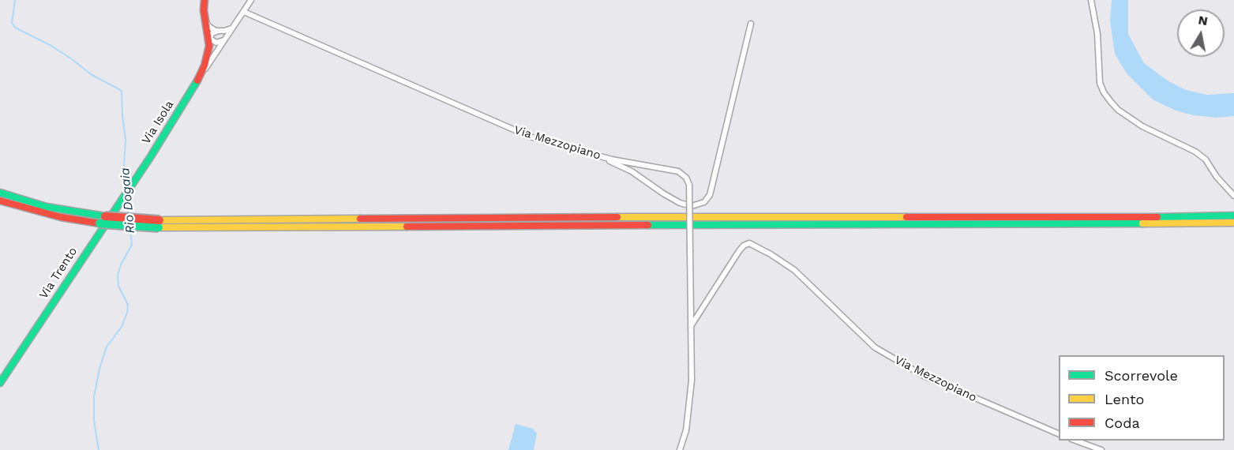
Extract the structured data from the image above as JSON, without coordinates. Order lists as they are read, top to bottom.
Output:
{
  "streets": {
    "main road": ["Via Isola", "Via Trento"],
    "street": ["Via Mezzopiano"]
  },
  "crossings": [
    ["Via Isola", "Via Mezzopiano"],
    ["Via Isola", "Via Trento"]
  ],
  "water": ["Rio Dogaia"],
  "legend": ["Scorrevole", "Lento", "Coda"],
  "north": "top"
}
